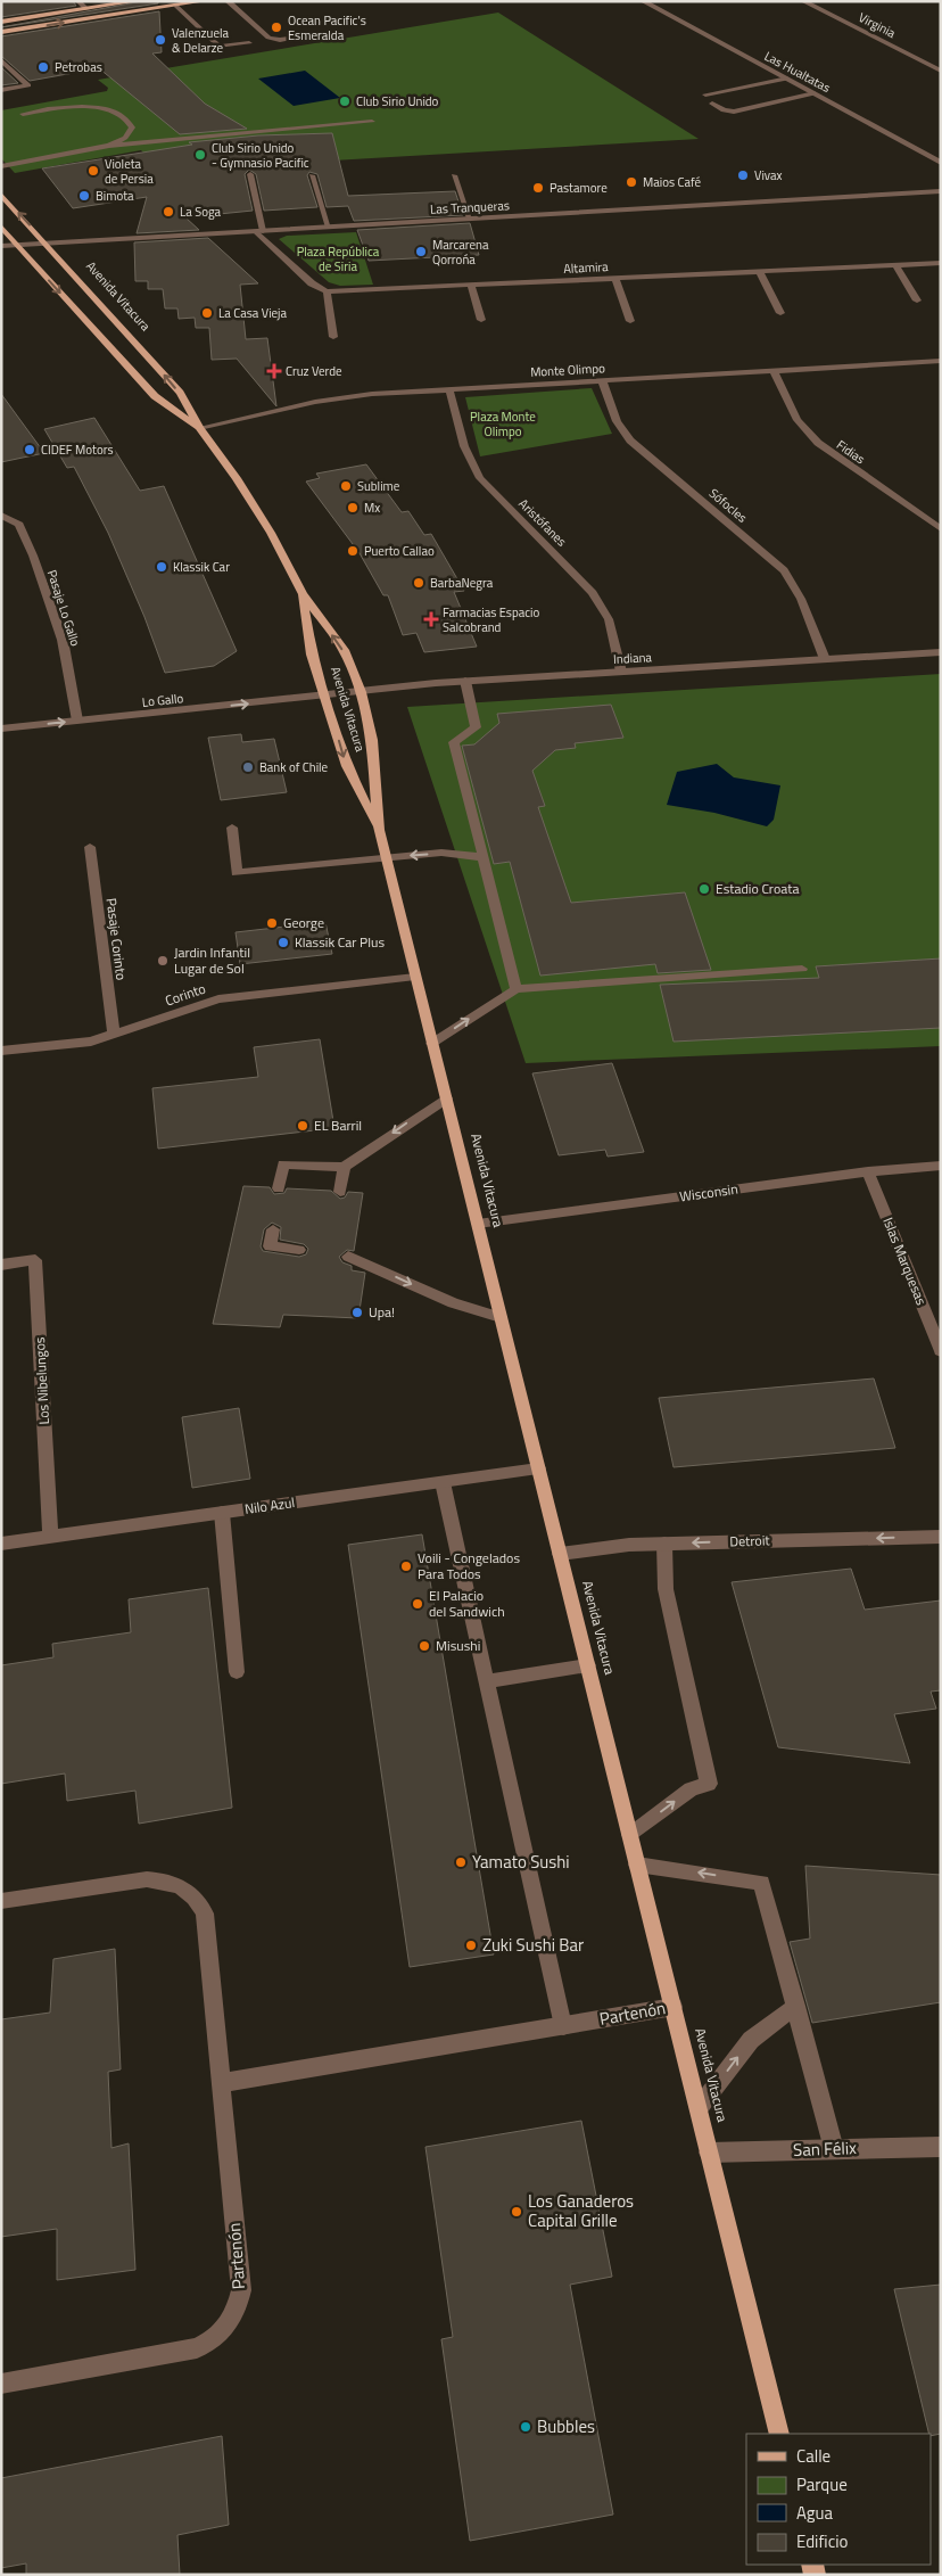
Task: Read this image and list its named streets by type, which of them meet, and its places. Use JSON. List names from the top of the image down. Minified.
{"streets":{"main road":["Avenida Vitacura"],"street":["Virginia","Las Hualtatas","Las Tranqueras","Altamira","Monte Olimpo","Fidias","Sófocles","Aristófanes","Pasaje Lo Gallo","Indiana","Lo Gallo","Pasaje Corinto","Corinto","Wisconsin","Islas Marquesas","Los Nibelungos","Nilo Azul","Detroit","Partenón","San Félix"]},"crossings":[["Las Tranqueras","Avenida Vitacura"],["Avenida Vitacura","Monte Olimpo"],["Avenida Vitacura","Indiana"],["Avenida Vitacura","Lo Gallo"],["Avenida Vitacura","Corinto"],["Avenida Vitacura","Wisconsin"],["Avenida Vitacura","Nilo Azul"],["Avenida Vitacura","Detroit"],["Avenida Vitacura","Partenón"],["Avenida Vitacura","San Félix"],["Monte Olimpo","Fidias"],["Monte Olimpo","Sófocles"],["Monte Olimpo","Aristófanes"],["Sófocles","Indiana"],["Aristófanes","Indiana"],["Pasaje Lo Gallo","Lo Gallo"],["Indiana","Lo Gallo"],["Pasaje Corinto","Corinto"],["Wisconsin","Islas Marquesas"],["Los Nibelungos","Nilo Azul"]],"one_way":["Lo Gallo","Detroit"],"parks":["Plaza República de Siria","Plaza Monte Olimpo"],"places":{"other":["Ocean Pacific's Esmeralda","Valenzuela & Delarze","Petrobas","Club Sirio Unido","Club Sirio Unido - Gymnasio Pacific","Violeta de Persia","Vivax","Maios Café","Pastamore","Bimota","La Soga","Marcarena Qorrońa","La Casa Vieja","CIDEF Motors","Sublime","Mx","Puerto Callao","Klassik Car","BarbaNegra","Bank of Chile","Estadio Croata","George","Klassik Car Plus","Jardin Infantil Lugar de Sol","EL Barril","Upa!","Voili - Congelados Para Todos","El Palacio del Sandwich","Misushi","Yamato Sushi","Zuki Sushi Bar","Los Ganaderos Capital Grille","Bubbles"],"health":["Cruz Verde","Farmacias Espacio Salcobrand"]},"legend":["Calle","Parque","Agua","Edificio"]}
